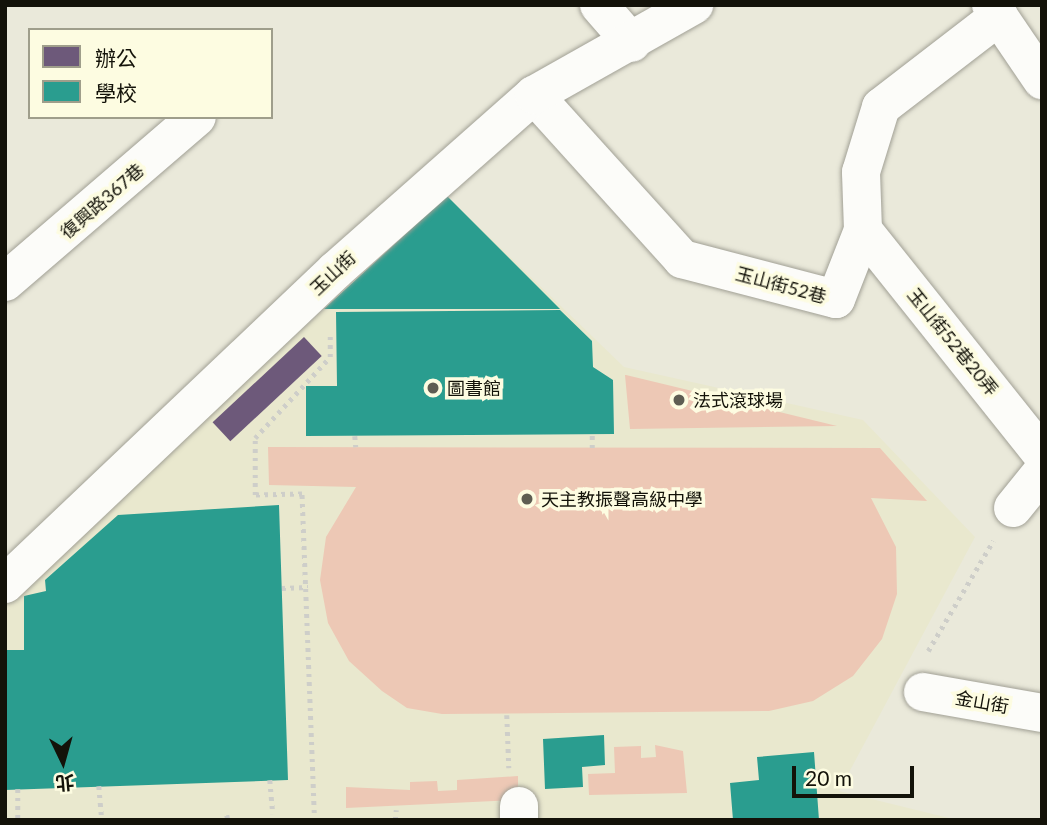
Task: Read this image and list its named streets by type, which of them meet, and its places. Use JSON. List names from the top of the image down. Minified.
{"streets":{"street":["復興路367巷","玉山街","玉山街52巷","玉山街52巷20弄","金山街"]},"crossings":[["玉山街","玉山街52巷"],["玉山街52巷","玉山街52巷20弄"]],"places":["圖書館","法式滾球場","天主教振聲高級中學"],"legend":["辦公","學校"],"scale_bar":"20 m","north":"bottom"}
